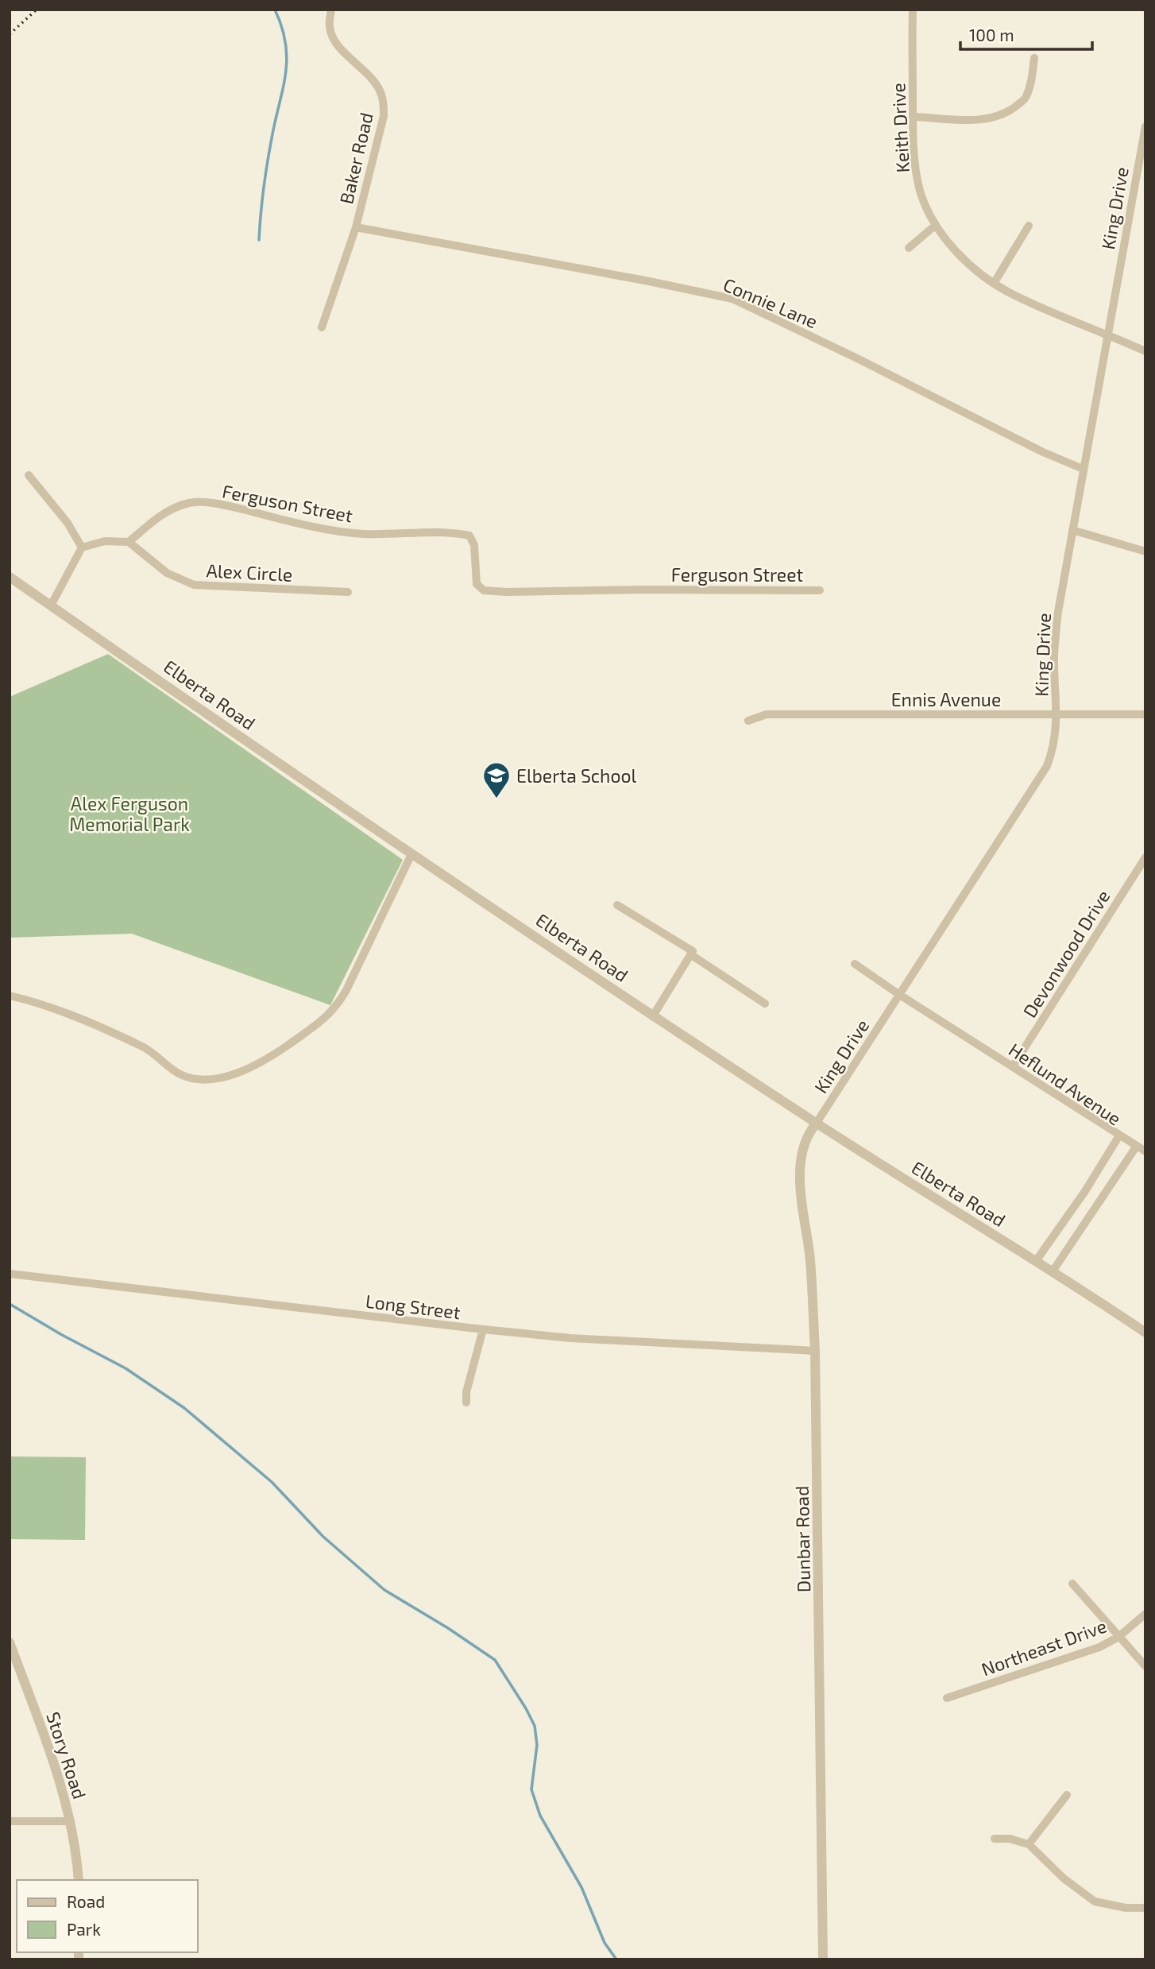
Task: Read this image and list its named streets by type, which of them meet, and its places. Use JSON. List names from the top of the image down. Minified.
{"streets":{"street":["Keith Drive","Baker Road","King Drive","Connie Lane","Ferguson Street","Alex Circle","Elberta Road","Ennis Avenue","Devonwood Drive","Heflund Avenue","Long Street","Dunbar Road","Northeast Drive","Story Road"]},"crossings":[["Keith Drive","King Drive"],["Baker Road","Connie Lane"],["King Drive","Connie Lane"],["King Drive","Elberta Road"],["King Drive","Ennis Avenue"],["King Drive","Heflund Avenue"],["King Drive","Dunbar Road"],["Ferguson Street","Alex Circle"],["Elberta Road","Heflund Avenue"],["Elberta Road","Dunbar Road"],["Devonwood Drive","Heflund Avenue"],["Long Street","Dunbar Road"]],"parks":["Alex Ferguson Memorial Park"],"places":{"school or university":["Elberta School"]},"legend":["Road","Park"],"scale_bar":"100 m"}
